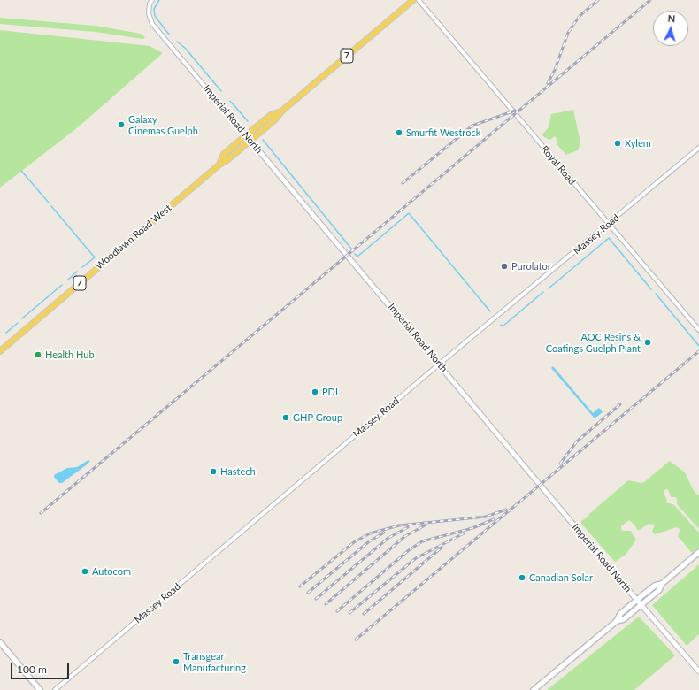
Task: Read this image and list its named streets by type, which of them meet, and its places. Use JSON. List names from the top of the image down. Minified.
{"streets":{"main road":["7","Woodlawn Road West"],"street":["Imperial Road North","Royal Road","Massey Road"]},"crossings":[["Imperial Road North","Massey Road"],["Imperial Road North","Woodlawn Road West"],["Royal Road","Massey Road"]],"places":["Galaxy Cinemas Guelph","Smurfit Westrock","Xylem","Purolator","AOC Resins & Coatings Guelph Plant","Health Hub","PDI","GHP Group","Hastech","Autocom","Canadian Solar","Transgear Manufacturing"],"scale_bar":"100 m","north":"top"}
